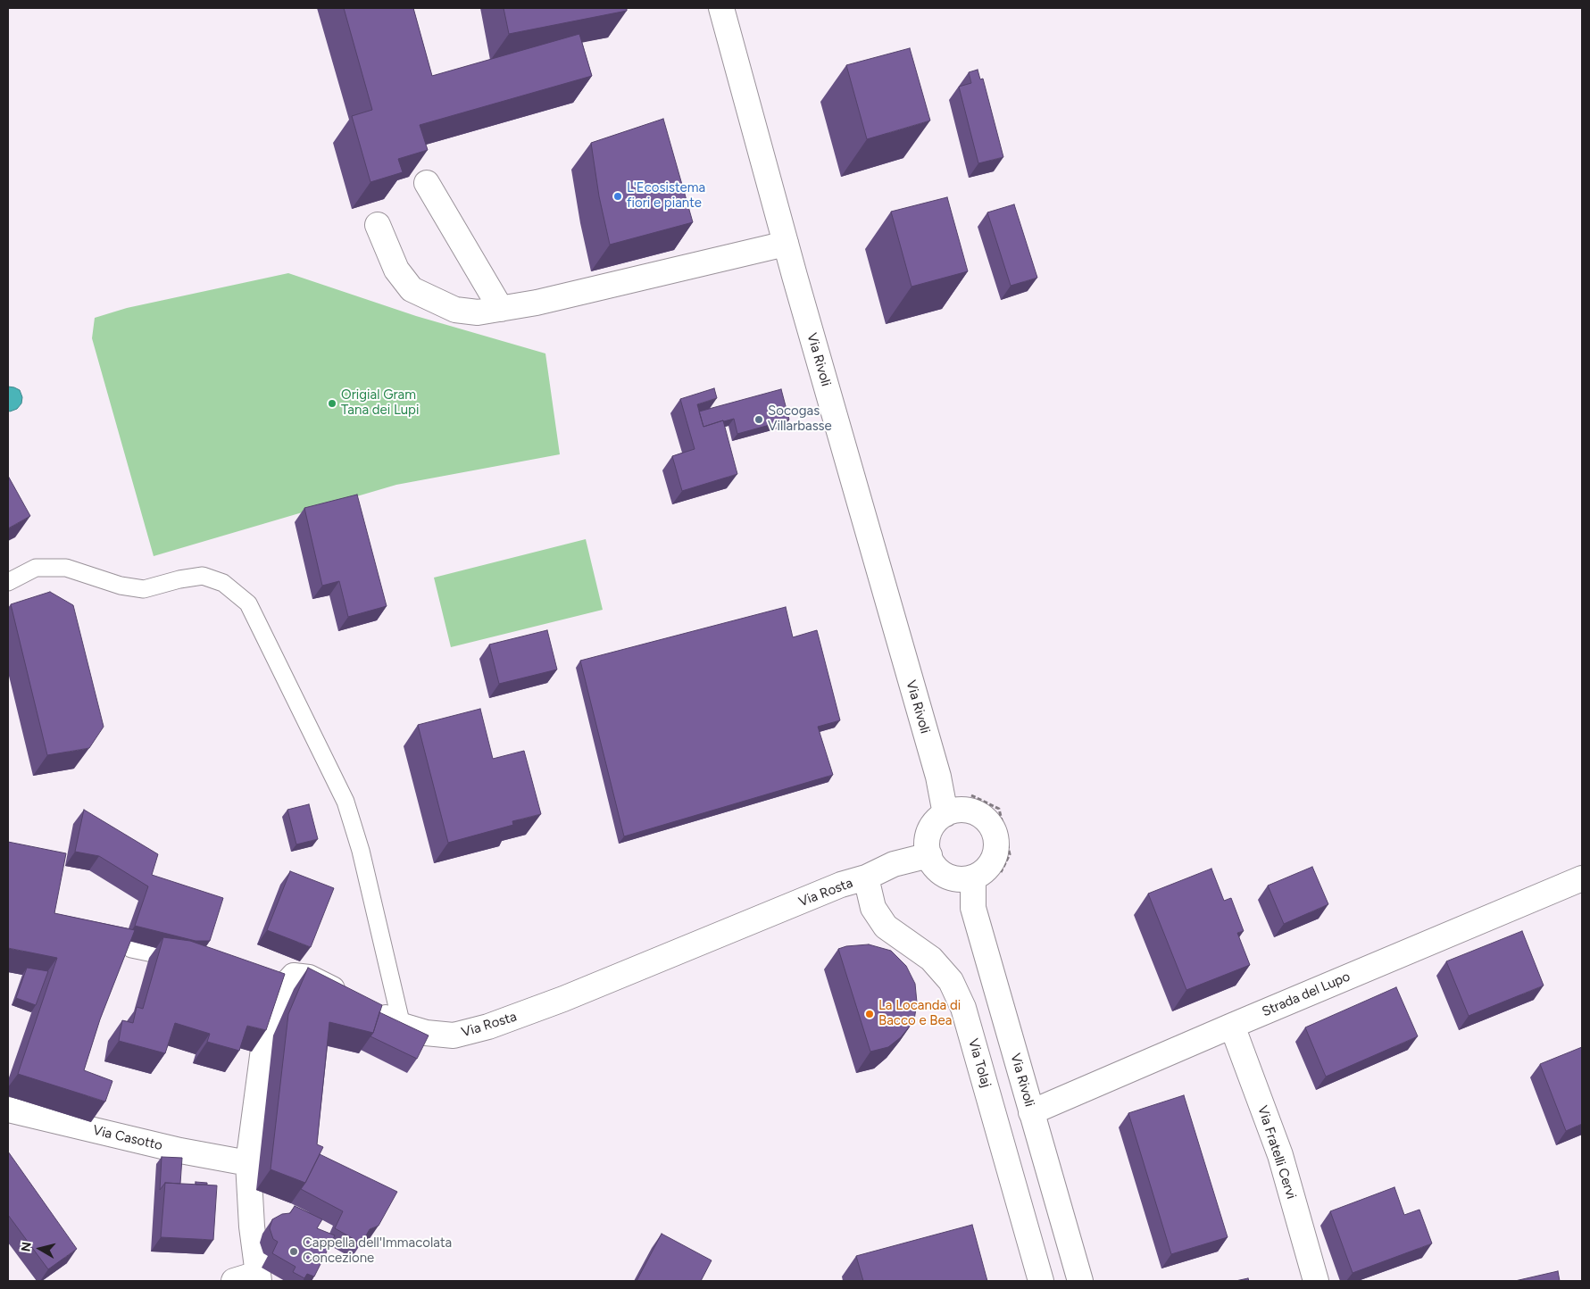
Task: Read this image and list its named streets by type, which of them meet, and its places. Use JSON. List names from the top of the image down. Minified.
{"streets":{"street":["Via Rivoli","Via Rosta","Strada del Lupo","Via Tolaj","Via Casotto","Via Fratelli Cervi"]},"crossings":[["Via Rivoli","Via Rosta"],["Via Rivoli","Strada del Lupo"],["Via Rosta","Via Tolaj"],["Via Rosta","Via Casotto"],["Strada del Lupo","Via Fratelli Cervi"]],"places":["L'Ecosistema fiori e piante","Origial Gram Tana dei Lupi","Socogas Villarbasse","La Locanda di Bacco e Bea","Cappella dell'Immacolata Concezione"],"north":"left"}
